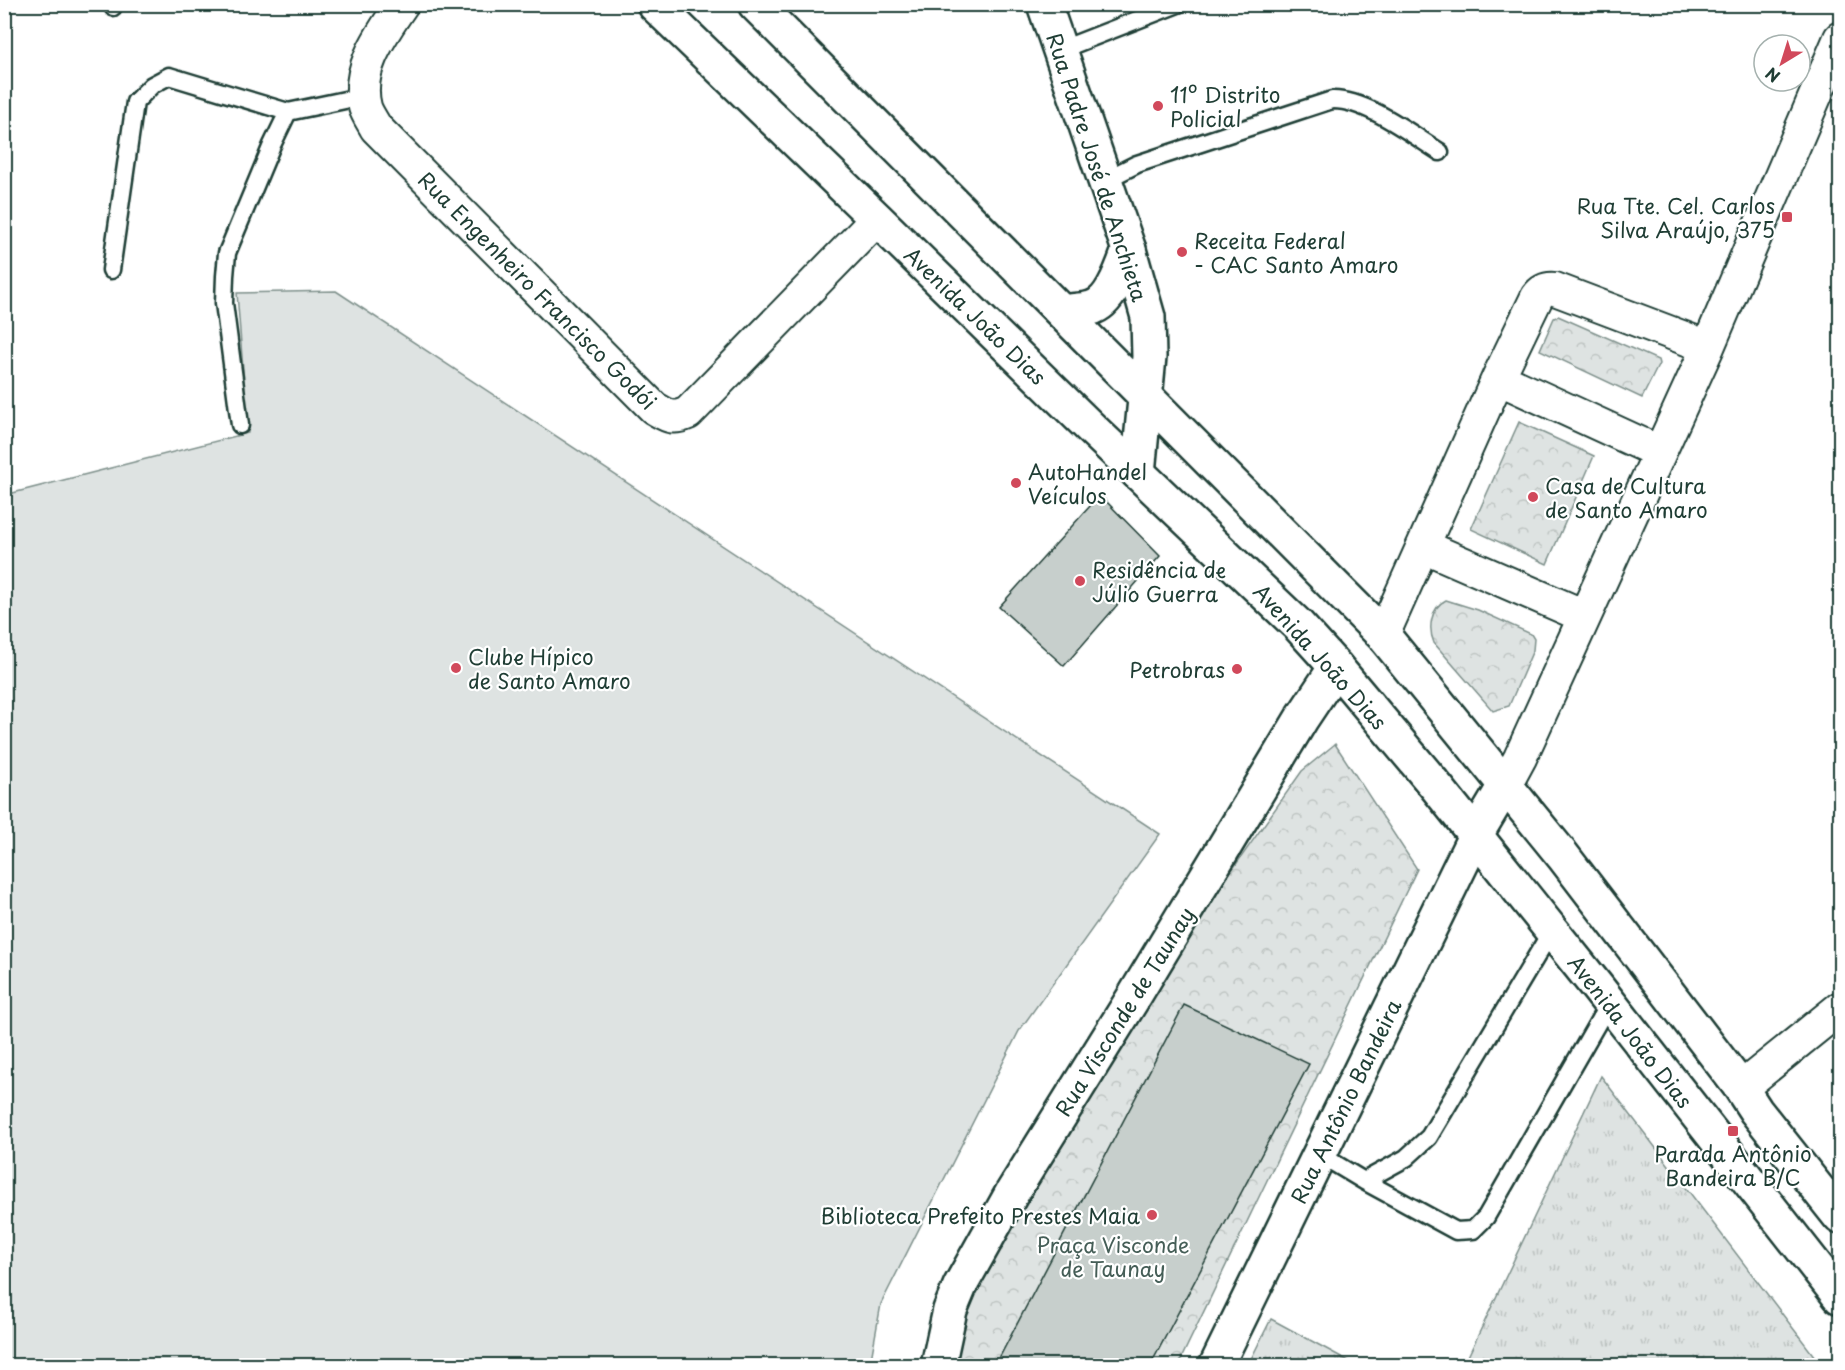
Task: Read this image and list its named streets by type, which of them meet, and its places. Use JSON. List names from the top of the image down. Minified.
{"streets":{"main road":["Rua Padre José de Anchieta","Avenida João Dias","Rua Visconde de Taunay","Rua Antônio Bandeira"],"street":["Rua Engenheiro Francisco Godói"]},"crossings":[["Rua Padre José de Anchieta","Avenida João Dias"],["Rua Engenheiro Francisco Godói","Avenida João Dias"],["Avenida João Dias","Rua Visconde de Taunay"],["Avenida João Dias","Rua Antônio Bandeira"]],"parks":["Praça Visconde de Taunay"],"places":{"other":["11º Distrito Policial","Receita Federal - CAC Santo Amaro","AutoHandel Veículos","Casa de Cultura de Santo Amaro","Residência de Júlio Guerra","Clube Hípico de Santo Amaro","Petrobras","Biblioteca Prefeito Prestes Maia"],"transit":["Rua Tte. Cel. Carlos Silva Araújo, 375","Parada Antônio Bandeira B/C"]},"north":"bottom left"}
